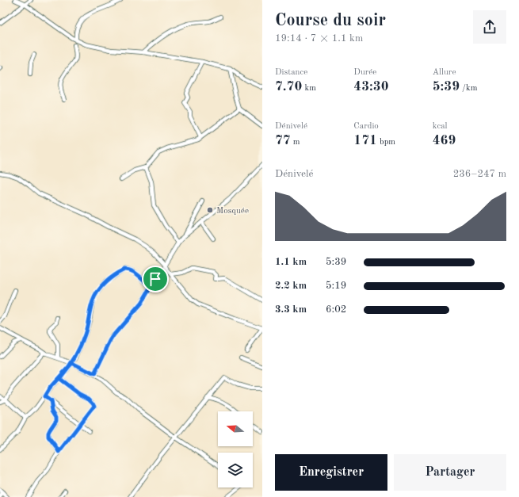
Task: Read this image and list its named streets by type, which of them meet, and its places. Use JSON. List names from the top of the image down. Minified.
{"places":["Mosquée"],"north":"left","page":{"heading":["Course du soir","19:14 · 7 × 1.1 km"],"stats":[["Distance","7.70 km"],["Durée","43:30"],["Allure","5:39 /km"],["Dénivelé","77 m"],["Cardio","171 bpm"],["kcal","469"]],"chart":["Dénivelé","236–247 m"],"list":[{"name":"1.1 km","note":"5:39"},{"name":"2.2 km","note":"5:19"},{"name":"3.3 km","note":"6:02"}],"buttons":["Enregistrer","Partager"]}}
